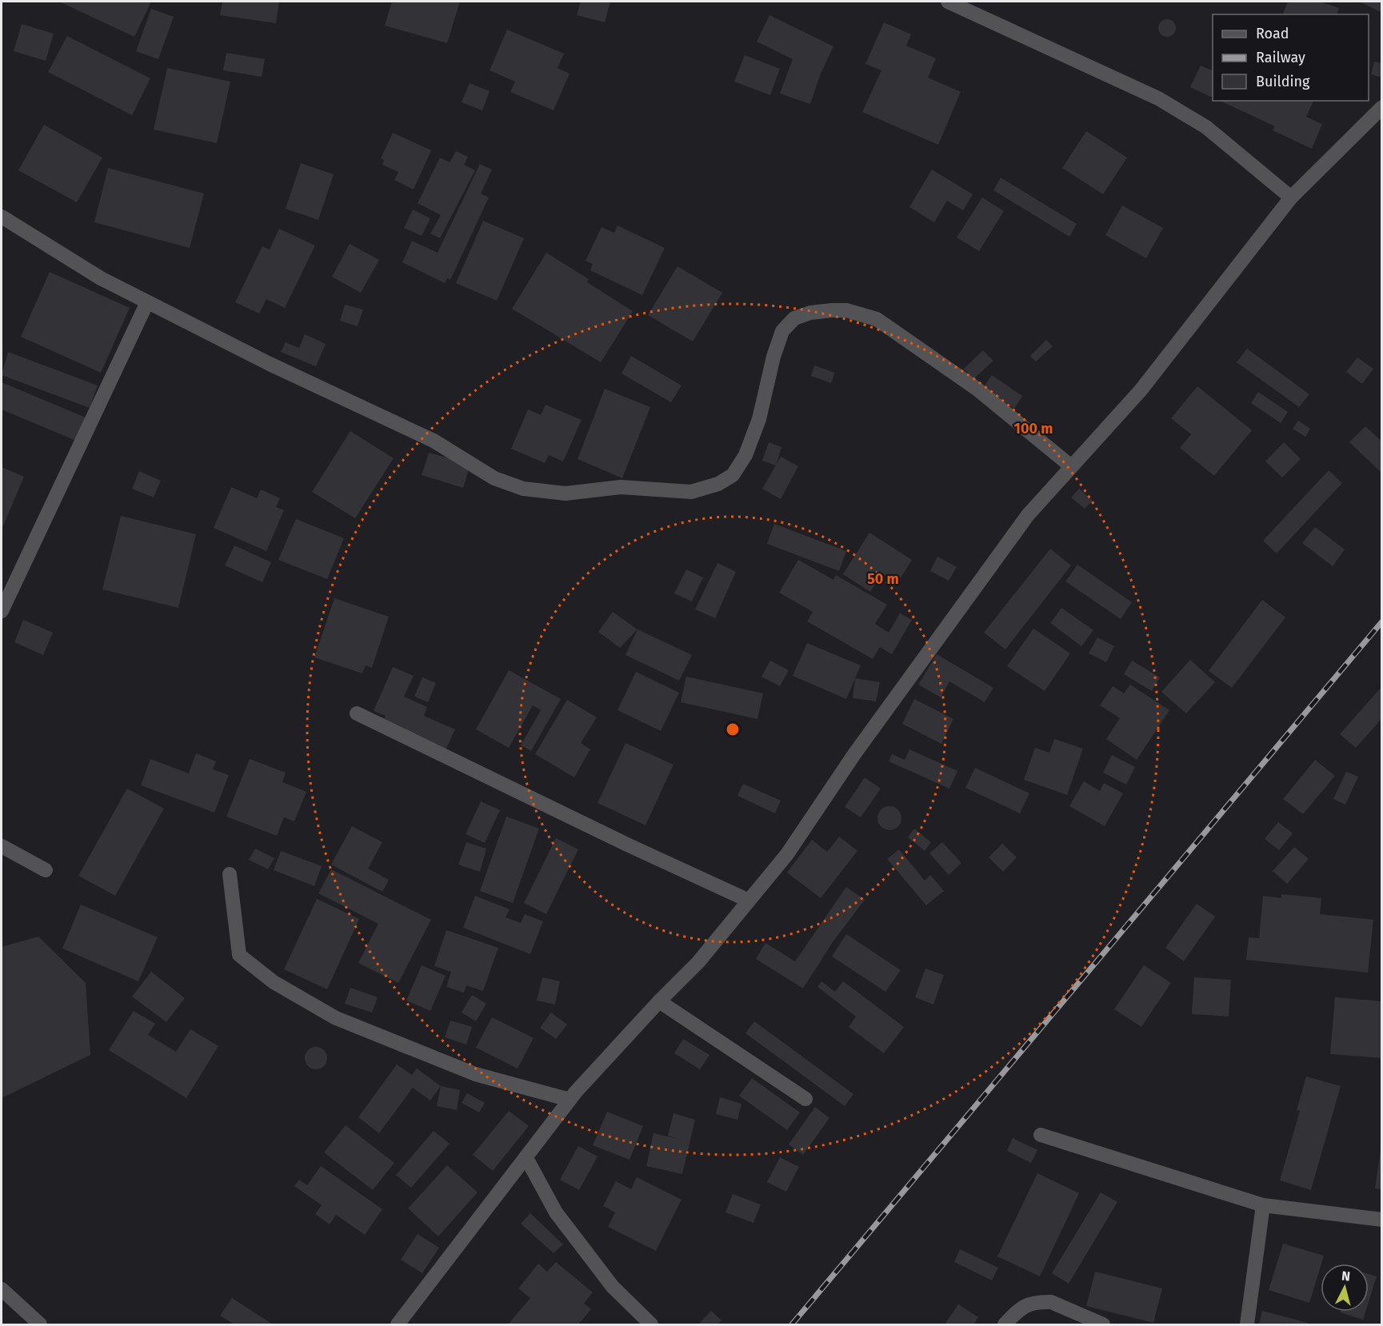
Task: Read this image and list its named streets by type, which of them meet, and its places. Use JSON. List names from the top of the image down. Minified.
{"legend":["Road","Railway","Building"],"north":"top","rings":["100 m","50 m"]}
